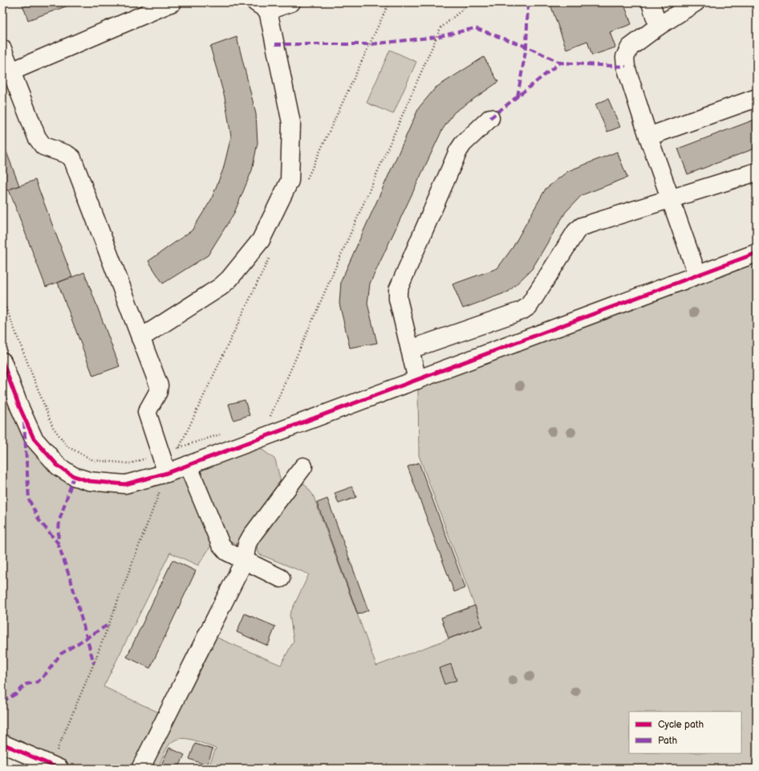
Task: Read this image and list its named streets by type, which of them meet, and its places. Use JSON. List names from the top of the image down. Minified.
{"legend":["Cycle path","Path"]}
